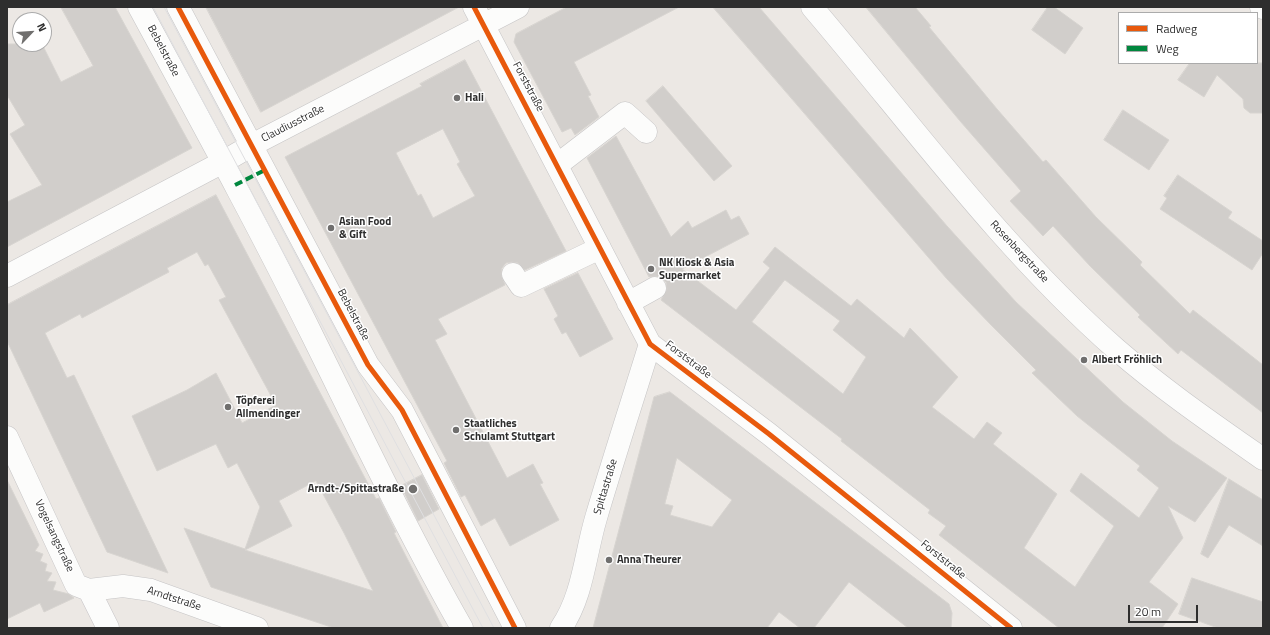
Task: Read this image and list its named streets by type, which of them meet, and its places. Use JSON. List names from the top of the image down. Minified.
{"streets":{"street":["Bebelstraße","Forststraße","Claudiusstraße","Rosenbergstraße","Spittastraße","Vogelsangstraße","Arndtstraße"]},"crossings":[["Bebelstraße","Claudiusstraße"],["Forststraße","Claudiusstraße"],["Forststraße","Spittastraße"],["Vogelsangstraße","Arndtstraße"]],"places":["Hali","Asian Food & Gift","NK Kiosk & Asia Supermarket","Albert Fröhlich","Töpferei Allmendinger","Staatliches Schulamt Stuttgart","Arndt-/Spittastraße","Anna Theurer"],"legend":["Radweg","Weg"],"scale_bar":"20 m","north":"top right"}
